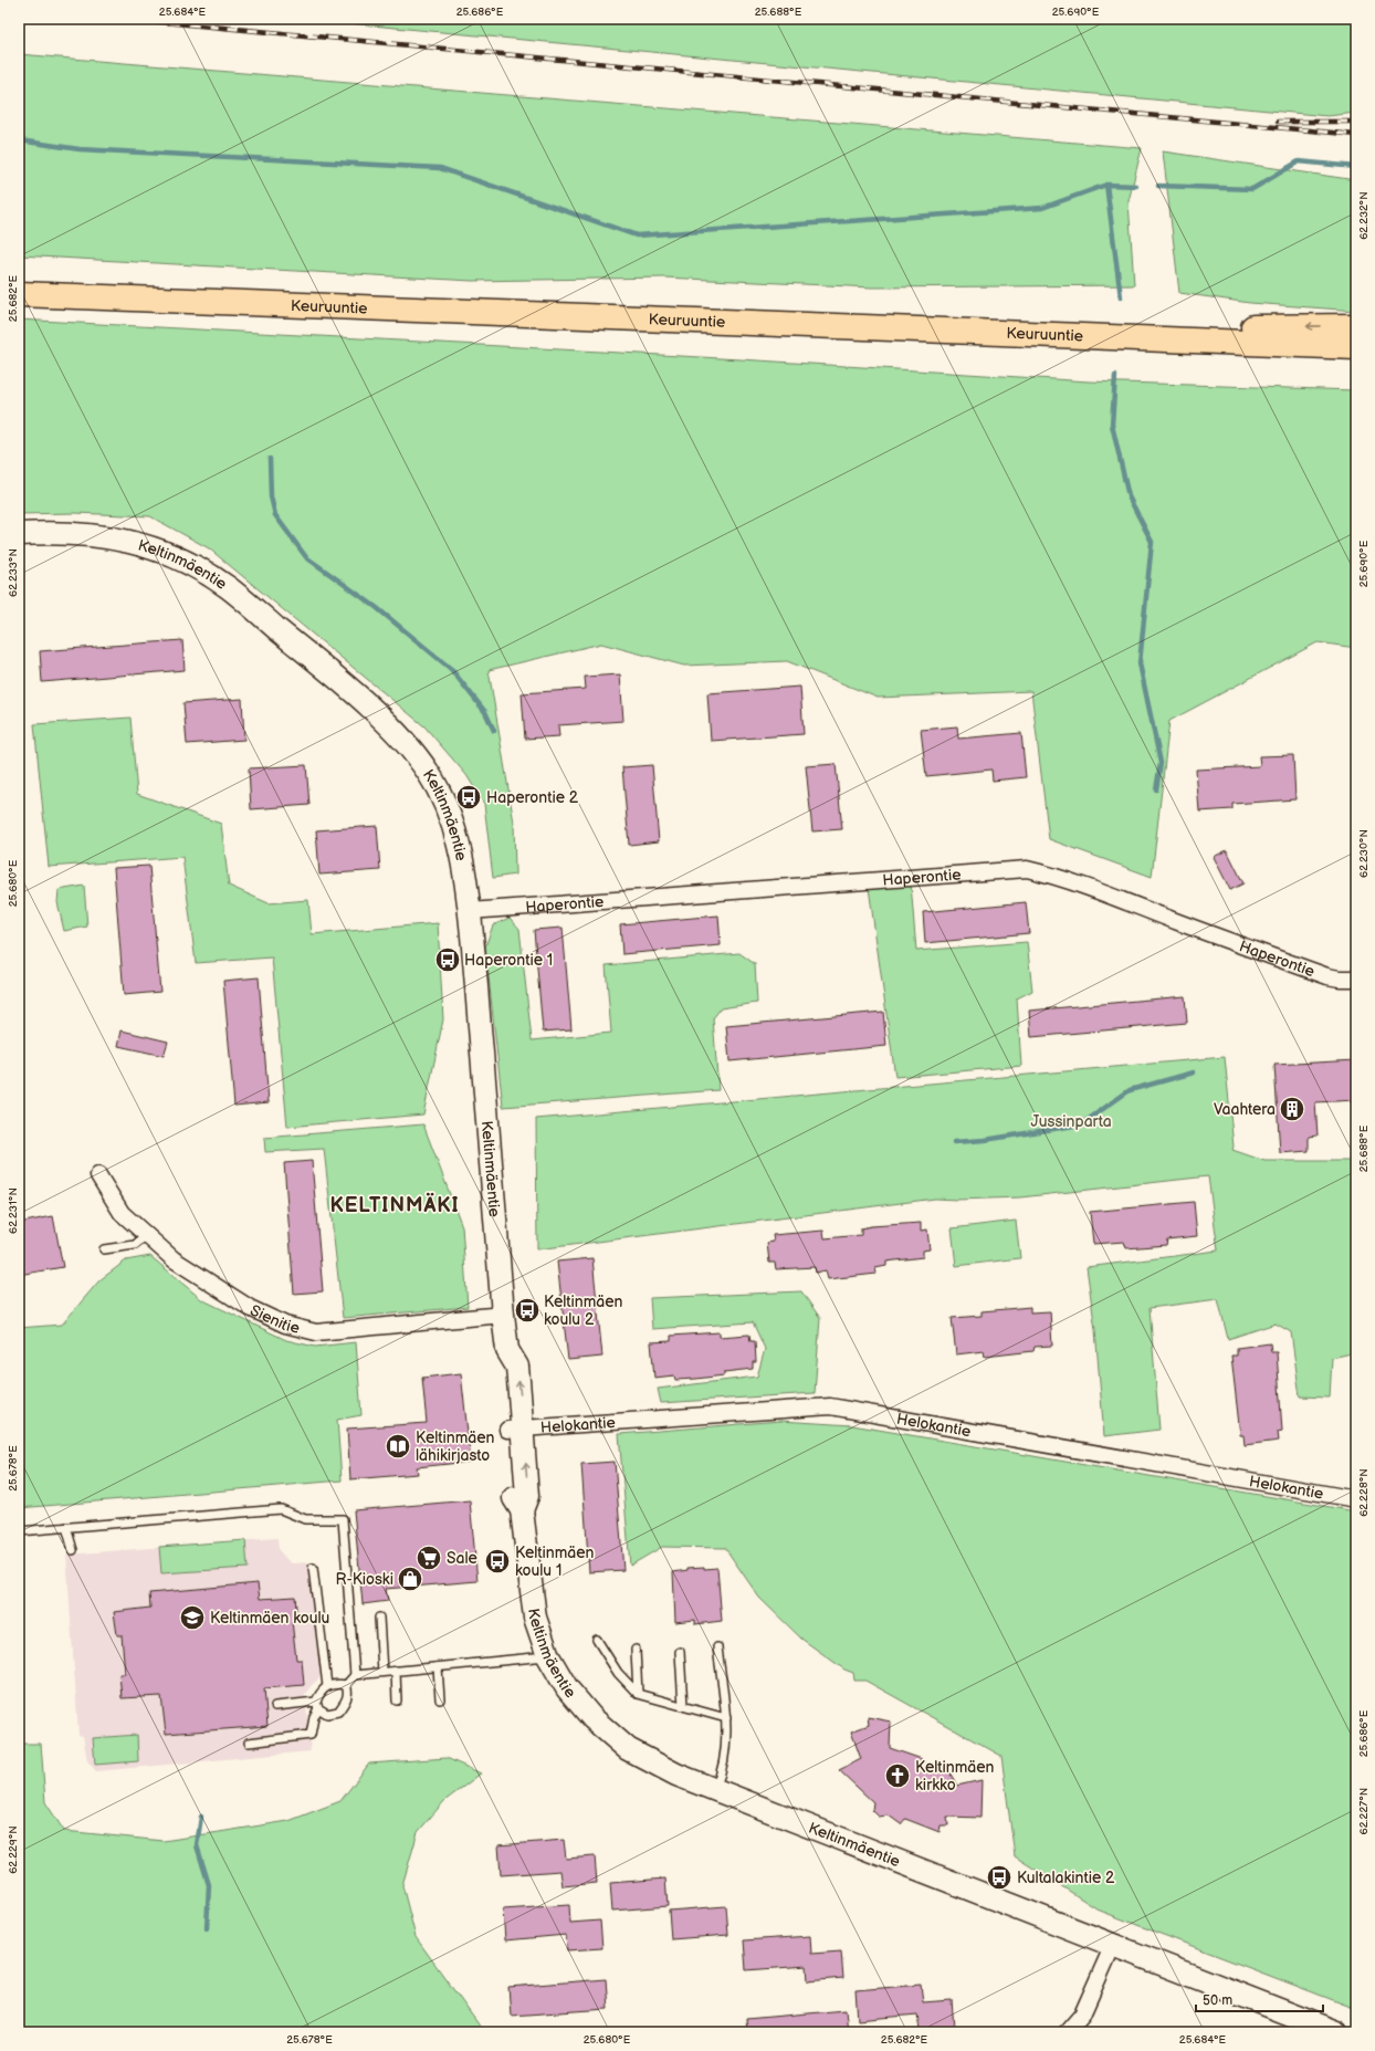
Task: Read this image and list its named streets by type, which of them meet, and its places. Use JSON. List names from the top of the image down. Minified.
{"streets":{"highway":["Keuruuntie"],"main road":["Keltinmäentie"],"street":["Haperontie","Sienitie","Helokantie"]},"crossings":[["Keltinmäentie","Haperontie"],["Keltinmäentie","Sienitie"],["Keltinmäentie","Helokantie"]],"districts":["KELTINMÄKI"],"parks":["Jussinparta"],"places":{"bus stop":["Haperontie 2","Haperontie 1","Keltinmäen koulu 2","Keltinmäen koulu 1","Kultalakintie 2"],"building":["Vaahtera"],"library":["Keltinmäen lähikirjasto"],"supermarket":["Sale"],"shop":["R-Kioski"],"school or university":["Keltinmäen koulu"],"church":["Keltinmäen kirkko"]},"scale_bar":"50 m","coordinates":["25.684°E","25.686°E","25.688°E","25.690°E","62.232°N","25.682°E","62.233°N","62.230°N","25.680°E","62.231°N","25.678°E","62.228°N","62.227°N","62.229°N"]}
